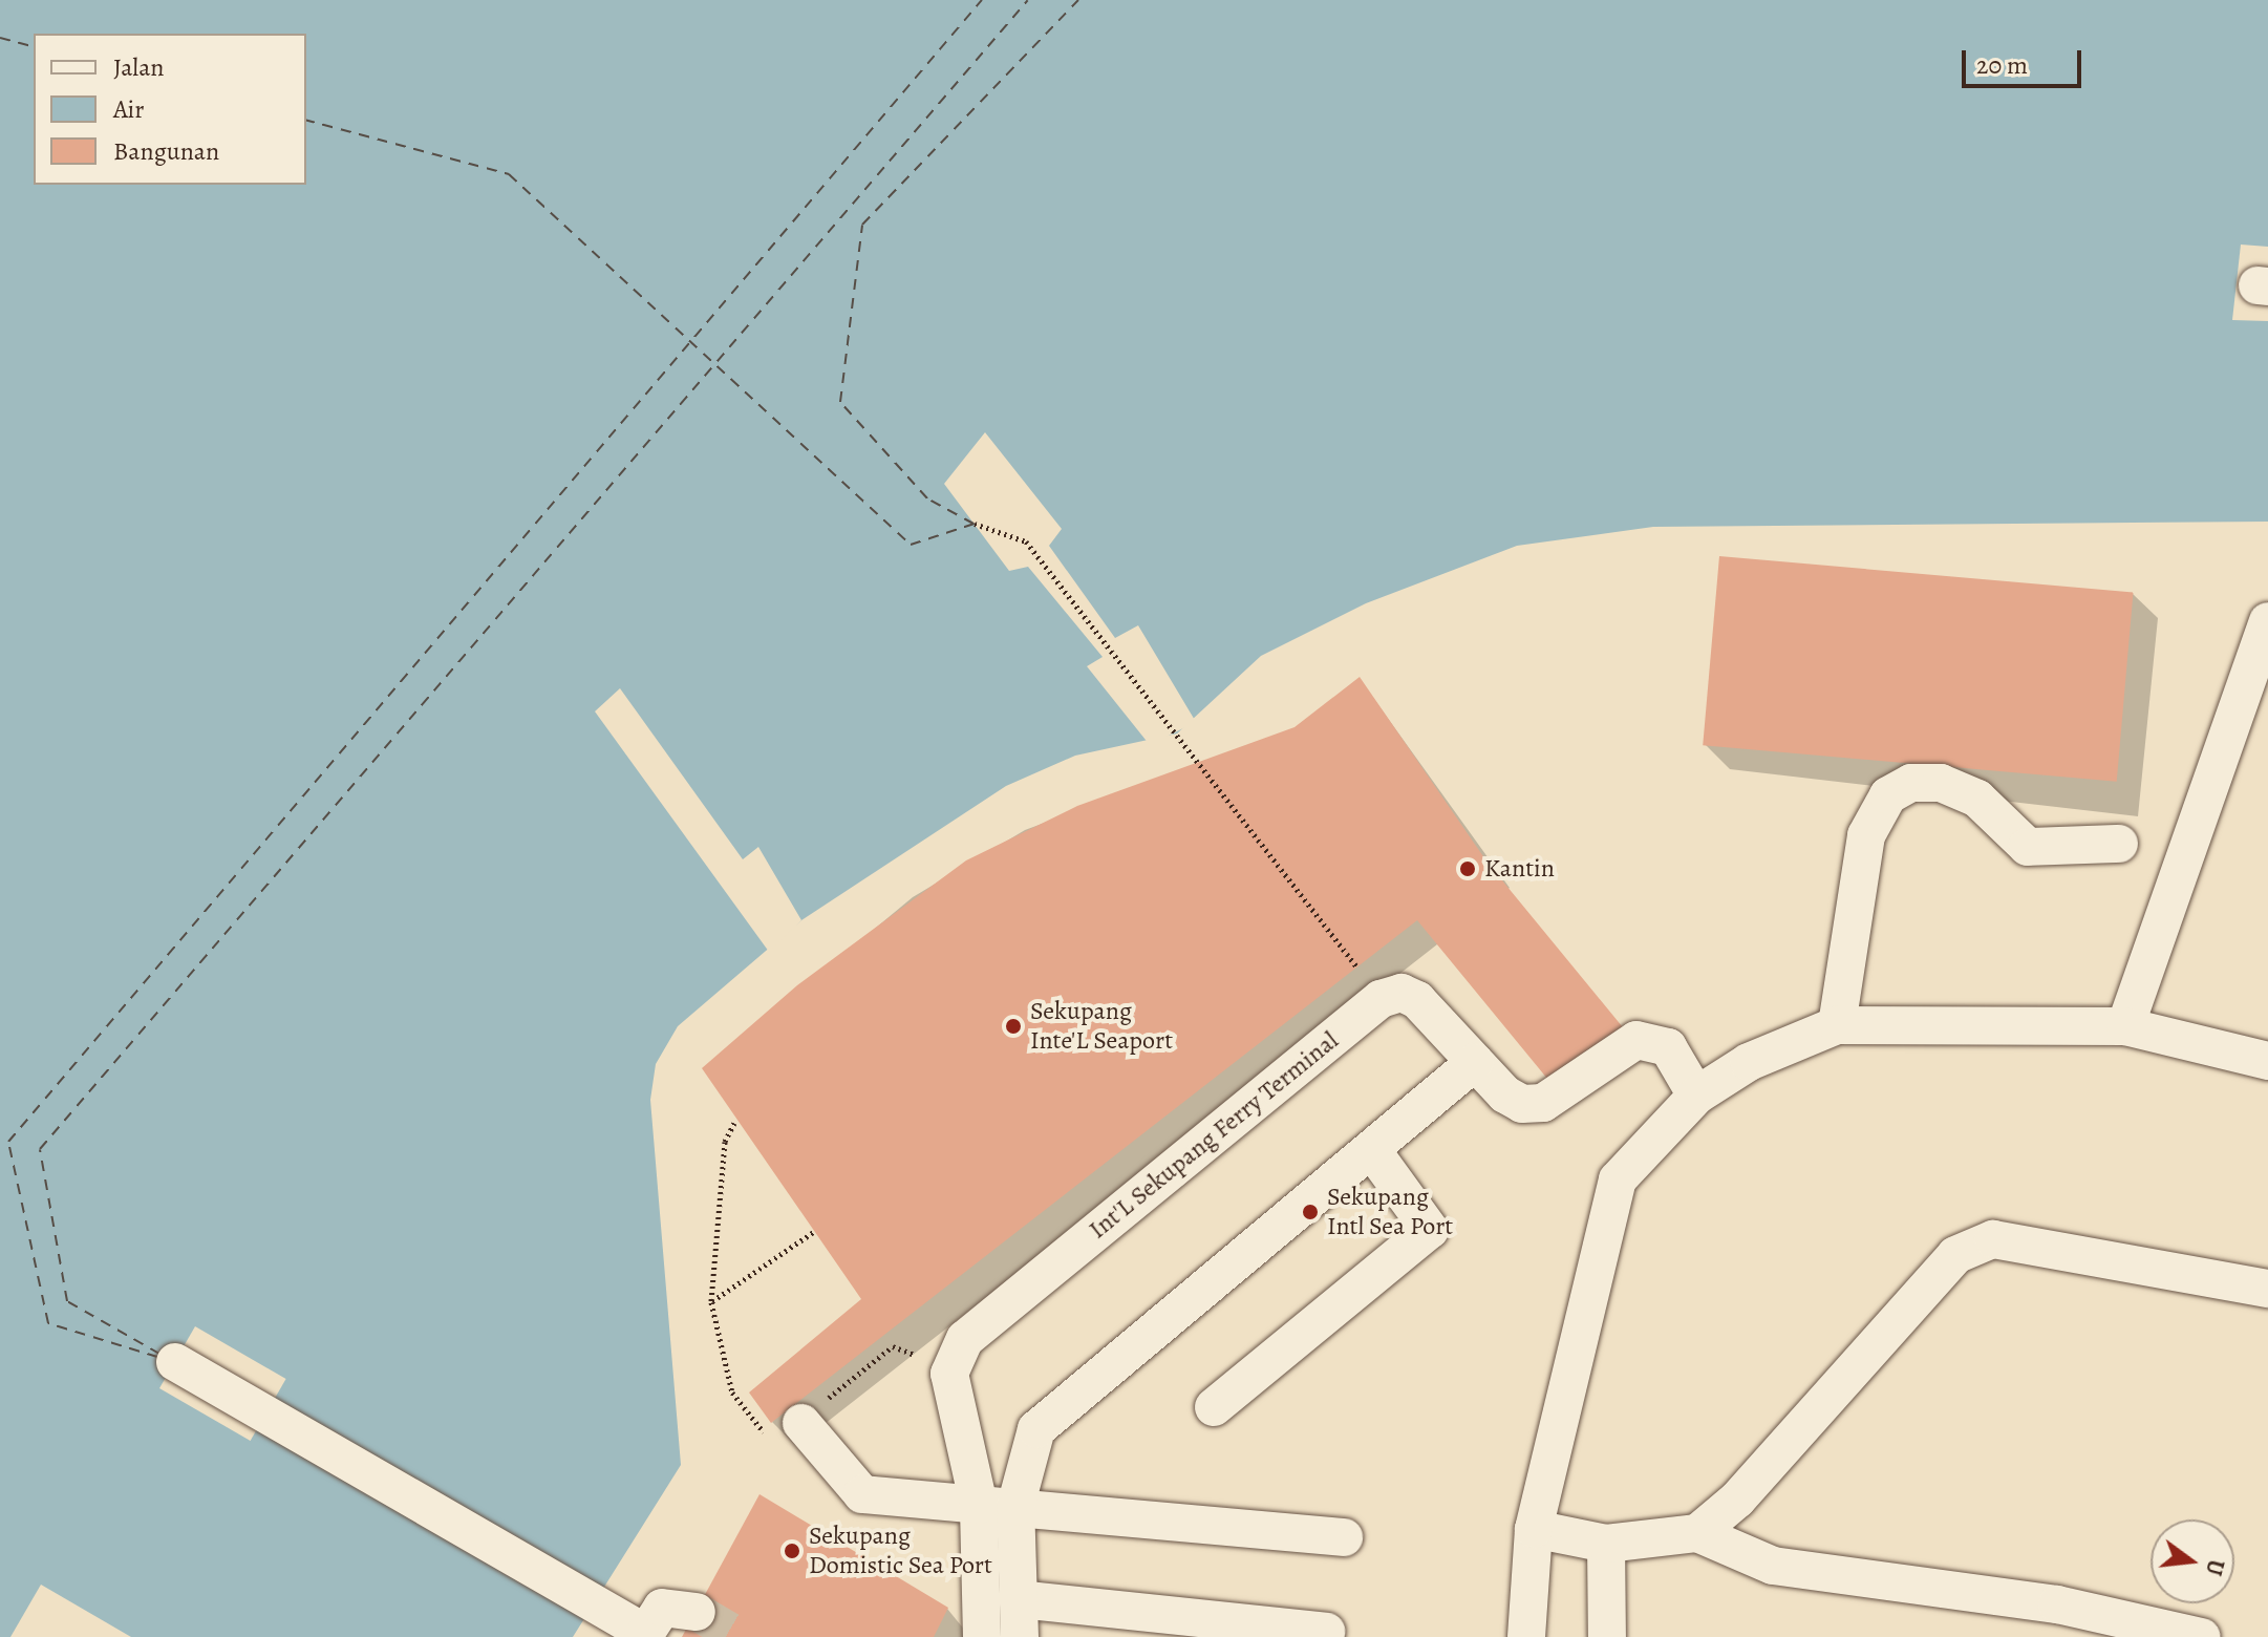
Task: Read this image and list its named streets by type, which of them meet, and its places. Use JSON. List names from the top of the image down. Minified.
{"streets":{"street":["Int'L Sekupang Ferry Terminal"]},"places":["Kantin","Sekupang Inte'L Seaport","Sekupang Intl Sea Port","Sekupang Domistic Sea Port"],"legend":["Jalan","Air","Bangunan"],"scale_bar":"20 m","north":"right"}
